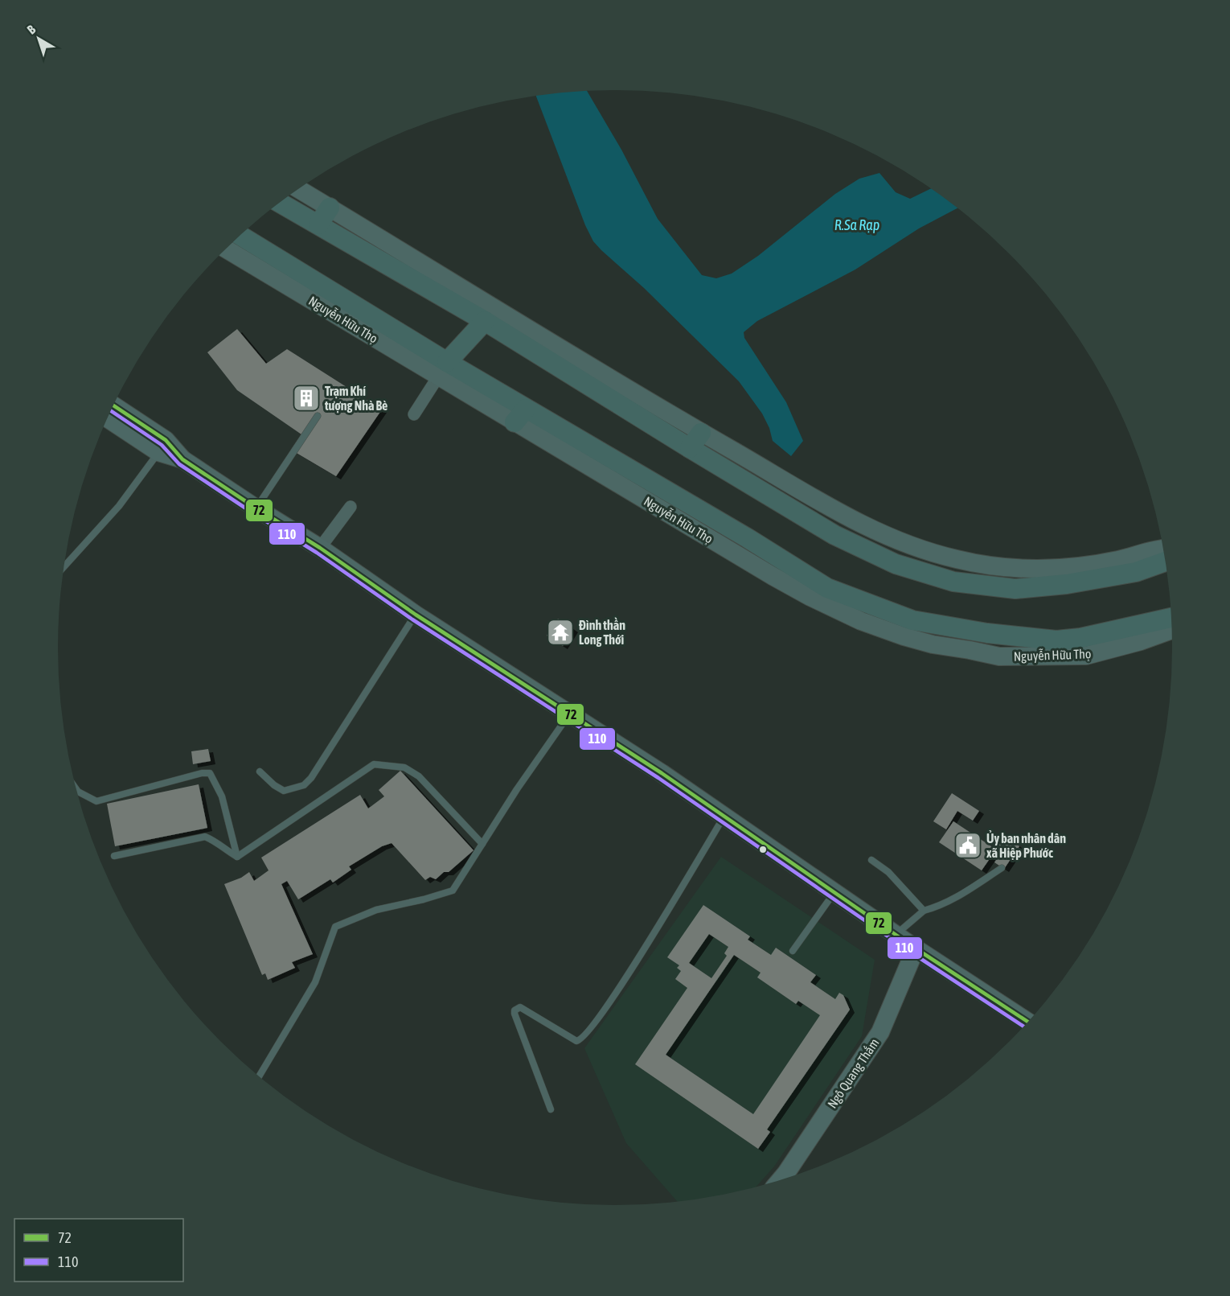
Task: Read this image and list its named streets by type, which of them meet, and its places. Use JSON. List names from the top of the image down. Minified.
{"streets":{"main road":["Nguyễn Hữu Thọ","Ngô Quang Thắm"]},"water":["R.Sa Rạp"],"places":{"building":["Trạm Khí tượng Nhà Bè"],"temple":["Đình thần Long Thới"],"public building":["Ủy ban nhân dân xã Hiệp Phước"]},"lines":["transit line 72","transit line 110"],"legend":["72","110"],"north":"top left"}
